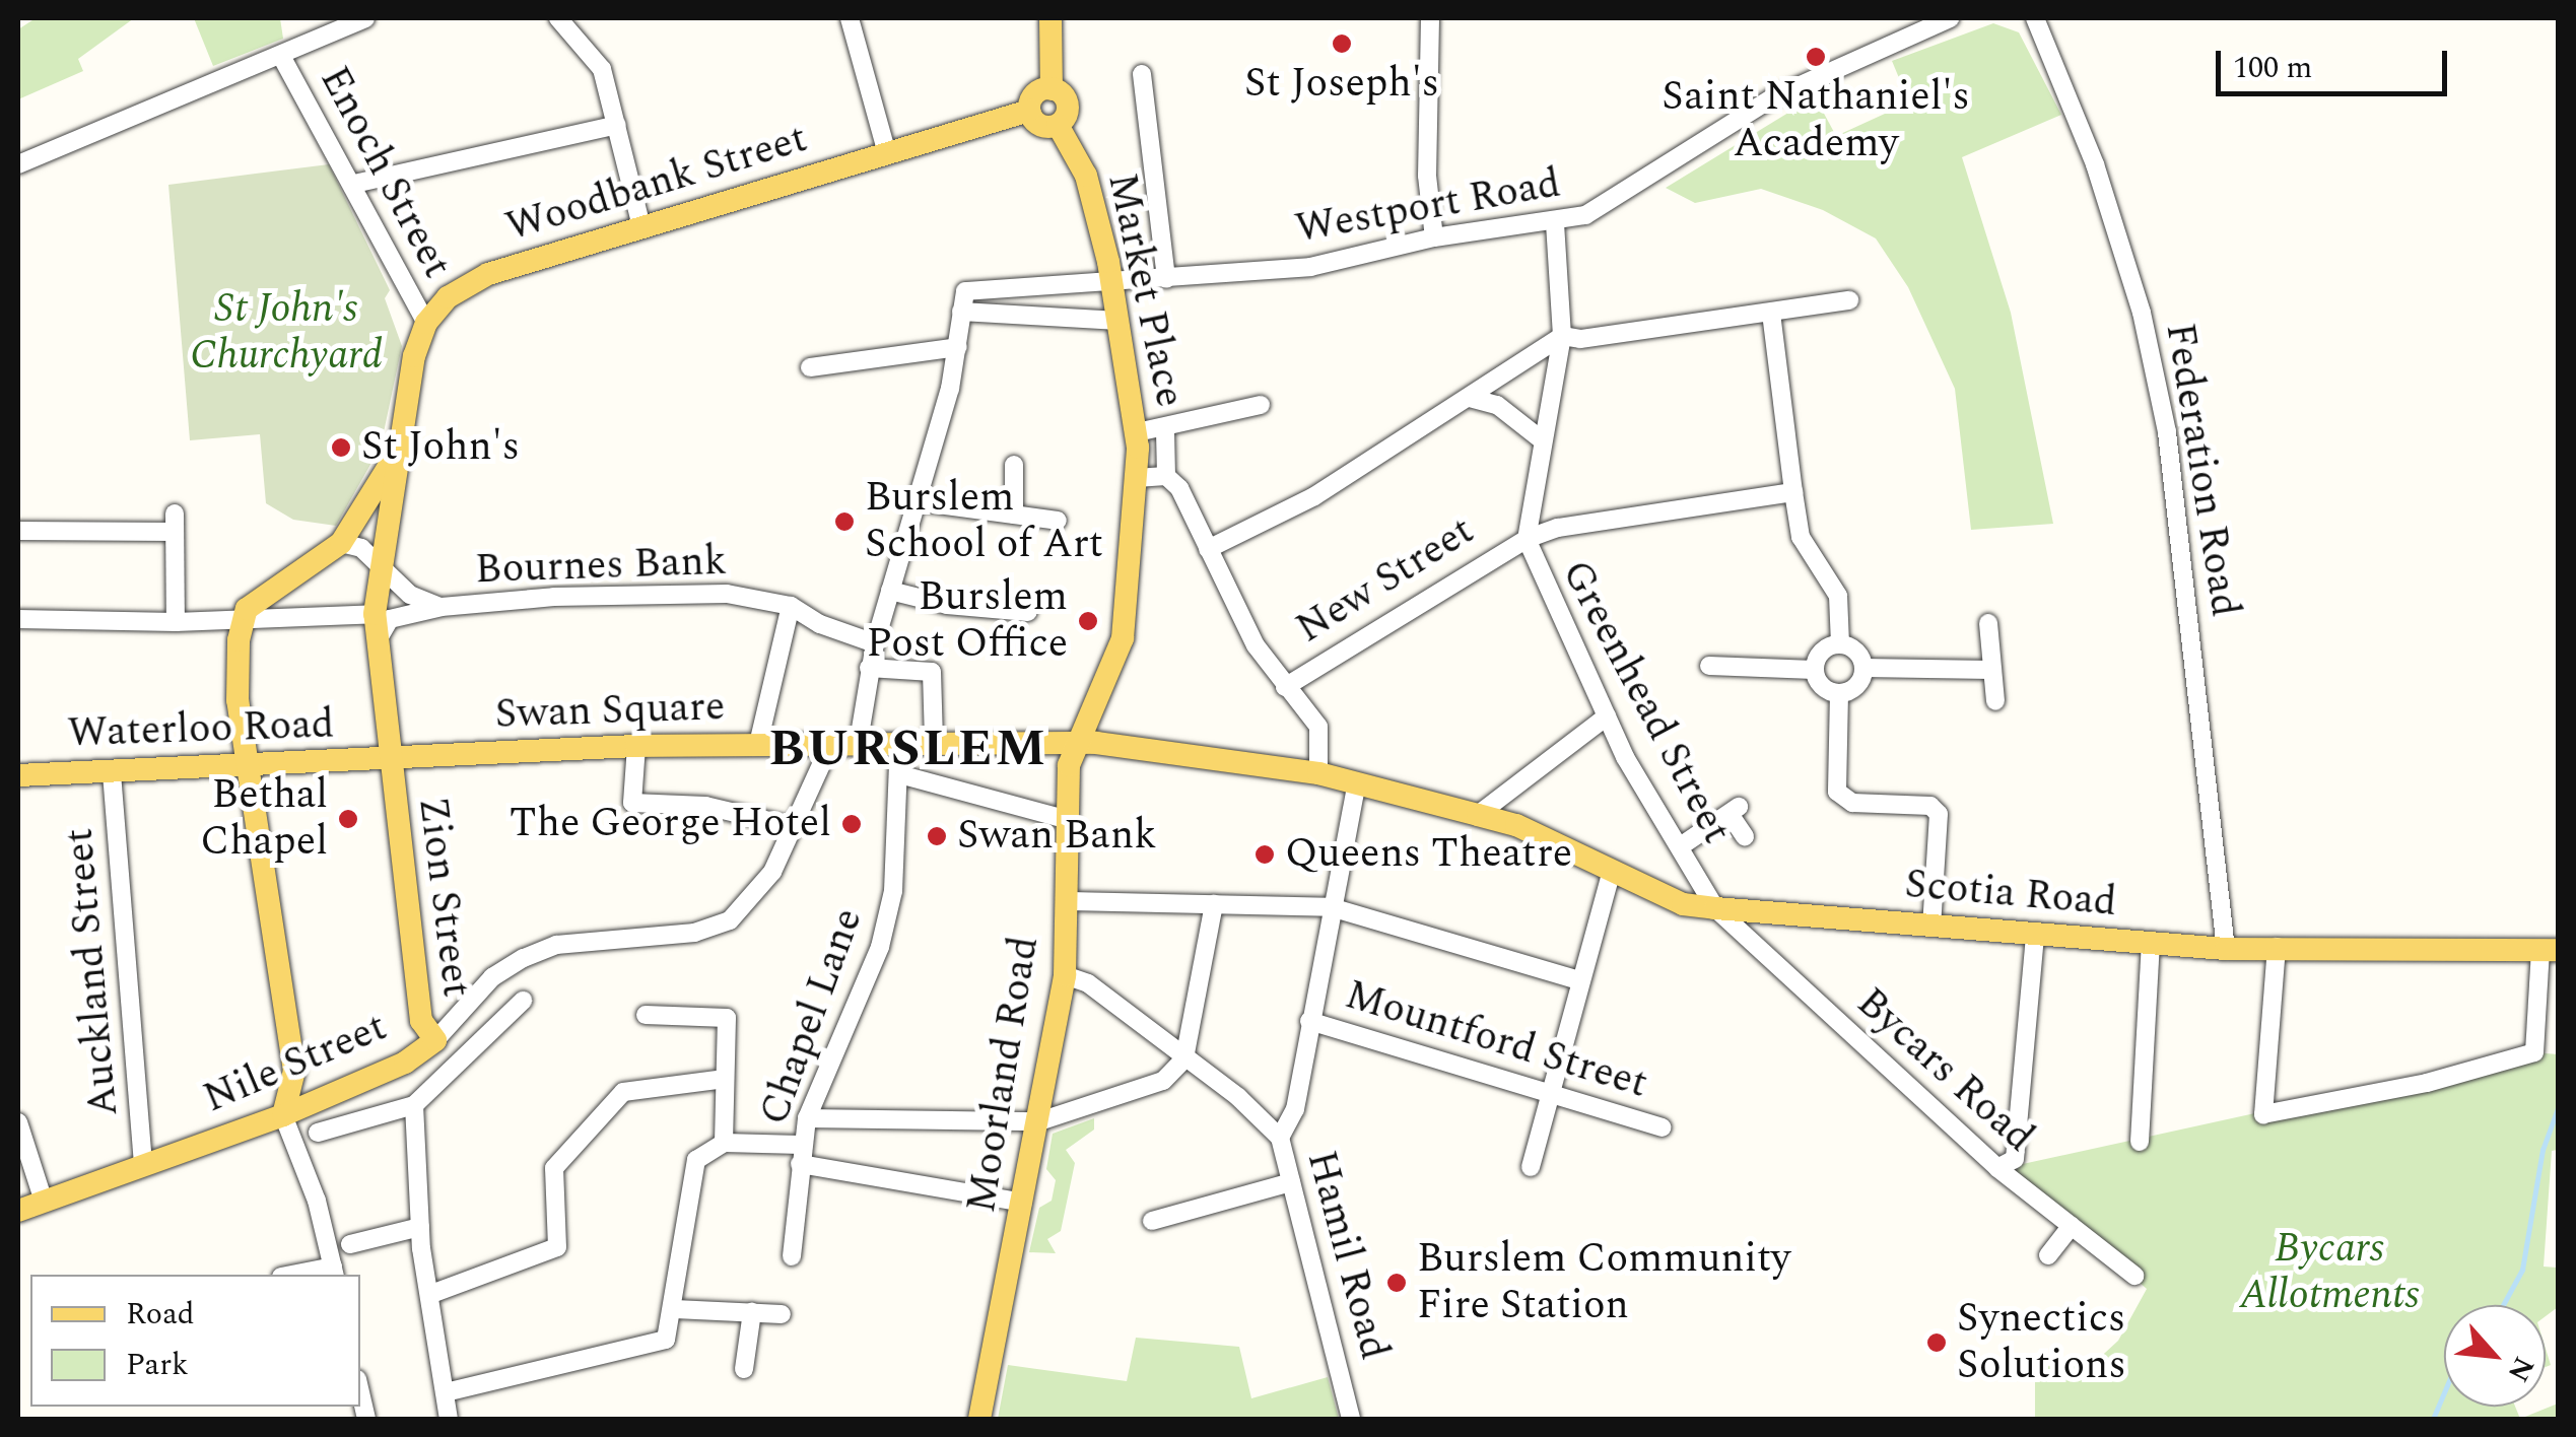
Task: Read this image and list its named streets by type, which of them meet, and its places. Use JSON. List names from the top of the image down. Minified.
{"streets":{"main road":["Woodbank Street","Market Place","Swan Square","Waterloo Road","Scotia Road","Zion Street","Nile Street","Moorland Road"],"street":["Enoch Street","Westport Road","Federation Road","Bournes Bank","New Street","Greenhead Street","Auckland Street","Chapel Lane","Mountford Street","Bycars Road","Hamil Road"]},"crossings":[["Enoch Street","Woodbank Street"],["Woodbank Street","Market Place"],["Westport Road","Market Place"],["Westport Road","Greenhead Street"],["Market Place","Swan Square"],["Market Place","Moorland Road"],["Federation Road","Scotia Road"],["Bournes Bank","Zion Street"],["New Street","Greenhead Street"],["Greenhead Street","Scotia Road"],["Greenhead Street","Bycars Road"],["Swan Square","Waterloo Road"],["Swan Square","Scotia Road"],["Swan Square","Zion Street"],["Swan Square","Chapel Lane"],["Swan Square","Nile Street"],["Swan Square","Moorland Road"],["Waterloo Road","Zion Street"],["Waterloo Road","Auckland Street"],["Scotia Road","Bycars Road"],["Zion Street","Nile Street"],["Auckland Street","Nile Street"],["Moorland Road","Hamil Road"]],"districts":["BURSLEM"],"parks":["St John's Churchyard","Bycars Allotments"],"places":["St Joseph's","Saint Nathaniel's Academy","St John's","Burslem School of Art","Burslem Post Office","Bethal Chapel","The George Hotel","Swan Bank","Queens Theatre","Burslem Community Fire Station","Synectics Solutions"],"legend":["Road","Park"],"scale_bar":"100 m","north":"bottom right"}
